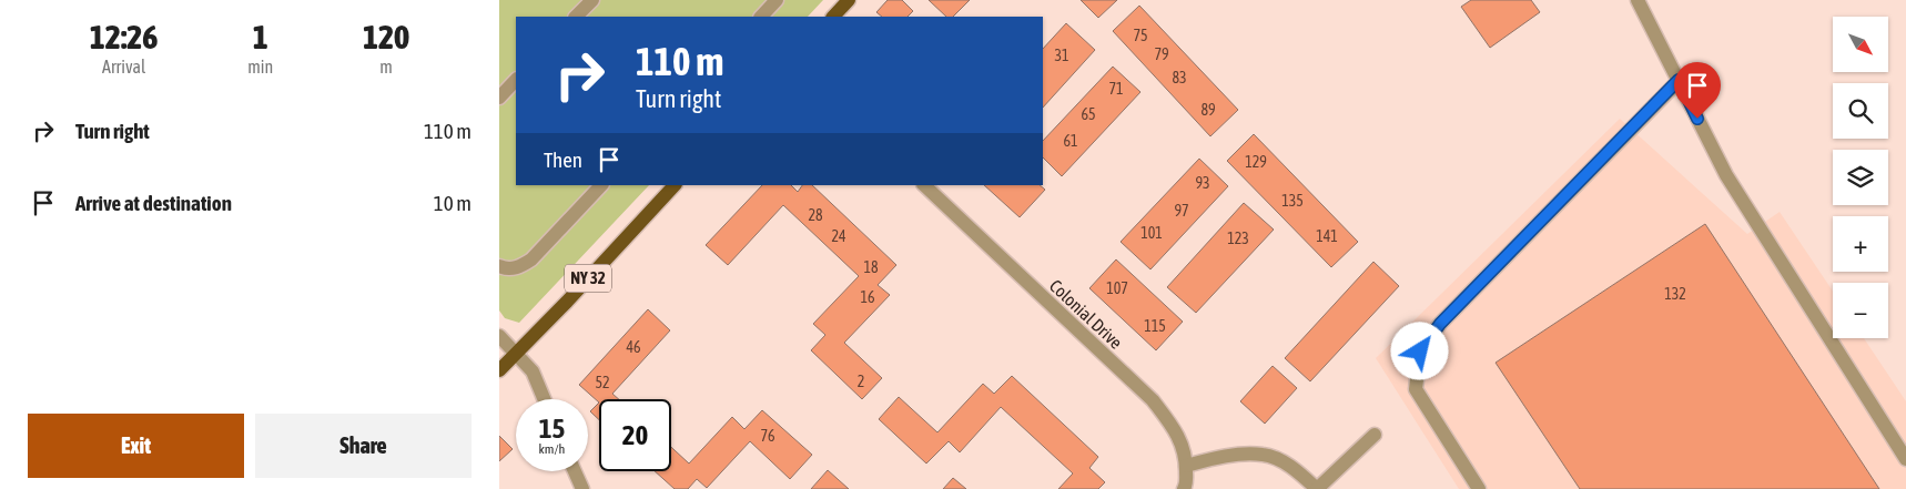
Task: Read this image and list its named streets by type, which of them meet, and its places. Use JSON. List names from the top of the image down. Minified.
{"streets":{"main road":["NY 32"],"street":["Colonial Drive"]},"house_numbers":["75","79","31","83","71","89","65","61","129","93","135","97","28","101","24","141","123","18","107","132","16","115","46","2","52","76"],"north":"bottom right","page":{"eta":["12:26","Arrival","1","min","120","m"],"map_buttons":["+","−"],"turn":["110 m","Turn right"],"list":[{"name":"Turn right","value":"110 m"},{"name":"Arrive at destination","value":"10 m"}],"then":"Then","speed":"15 km/h","limit":"20","buttons":["Exit","Share"]}}
